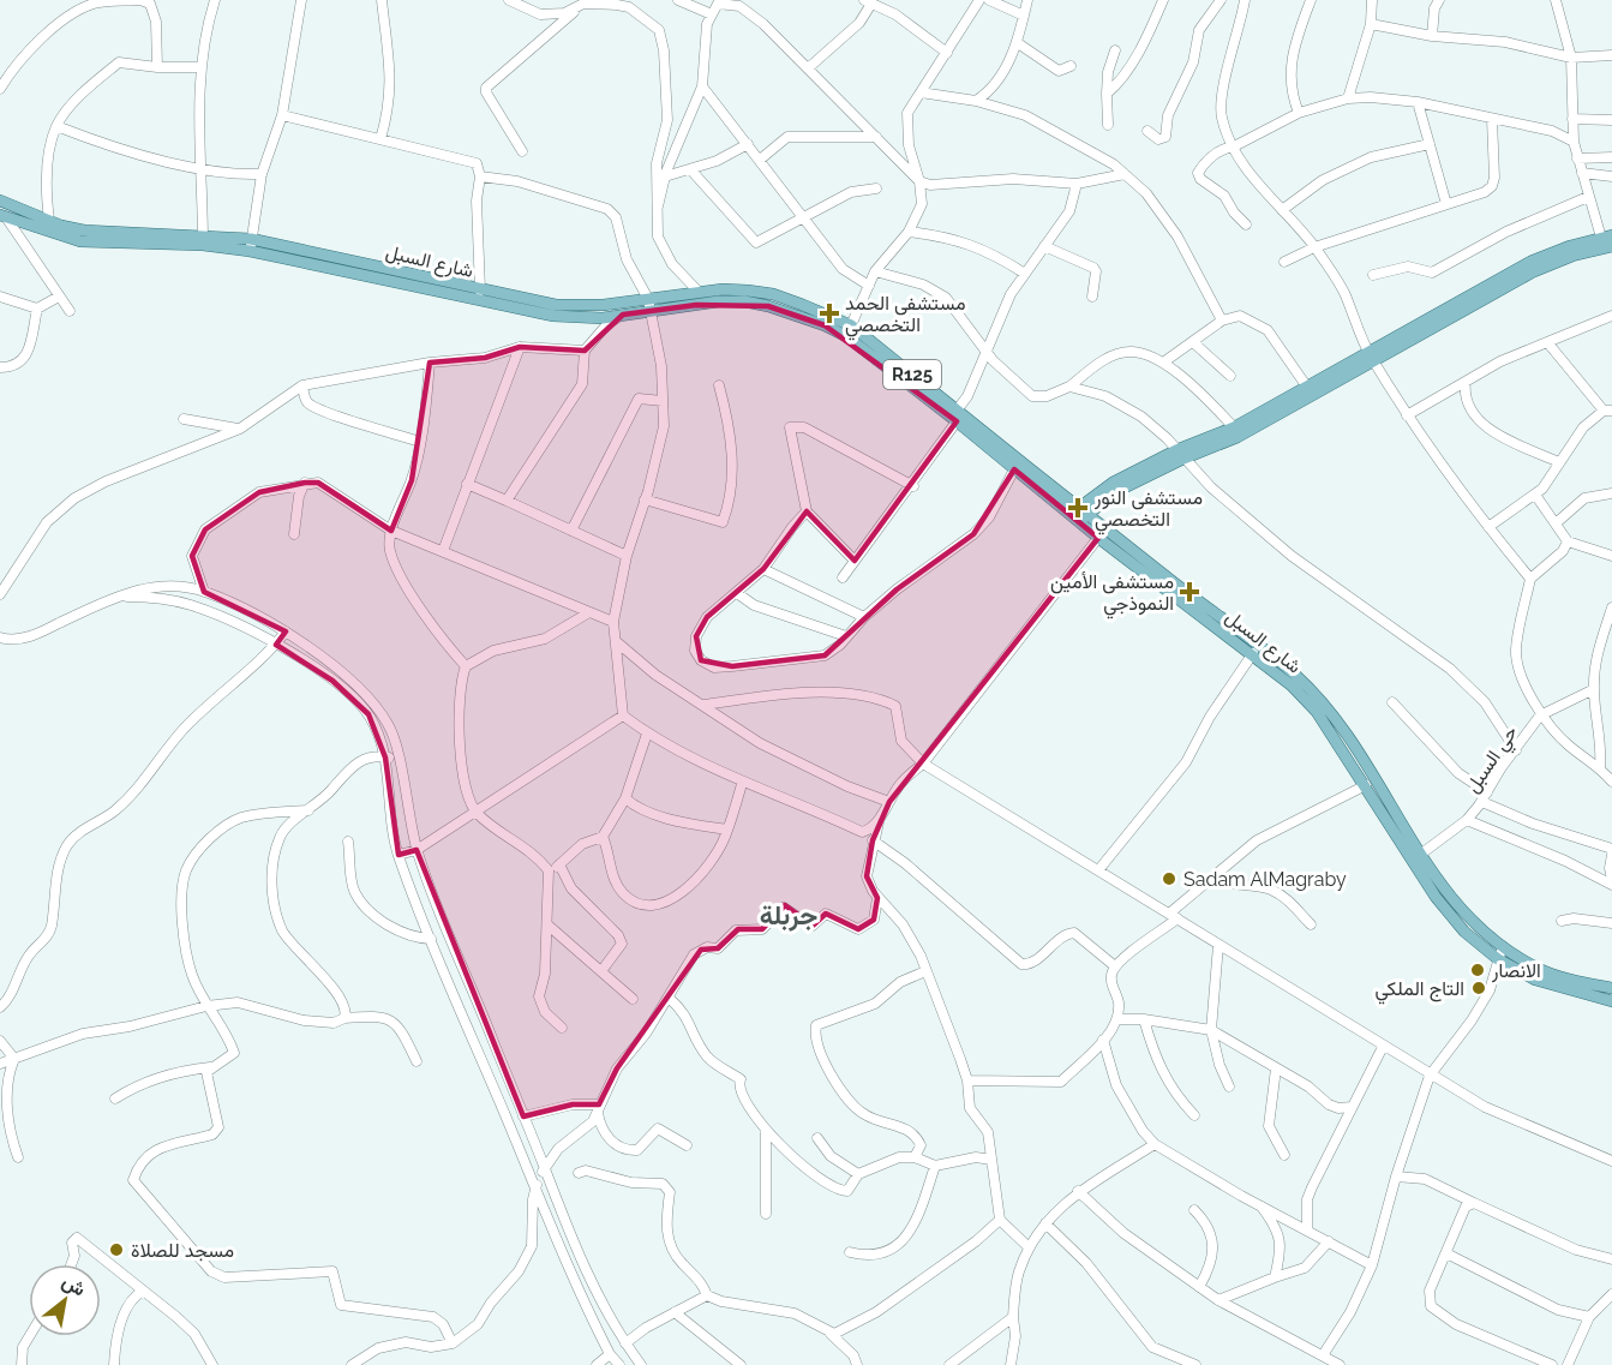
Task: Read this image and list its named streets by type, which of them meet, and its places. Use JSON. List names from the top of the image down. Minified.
{"streets":{"main road":["شارع السبل","R125"],"street":["حي السبل"]},"crossings":[["شارع السبل","حي السبل"]],"districts":["جربلة"],"places":{"health":["مستشفى الحمد التخصصي","مستشفى النور التخصصي","مستشفى الأمين النموذجي"],"other":["Sadam AlMagraby","الانصار","التاج الملكي","مسجد للصلاة"]},"north":"top right"}
